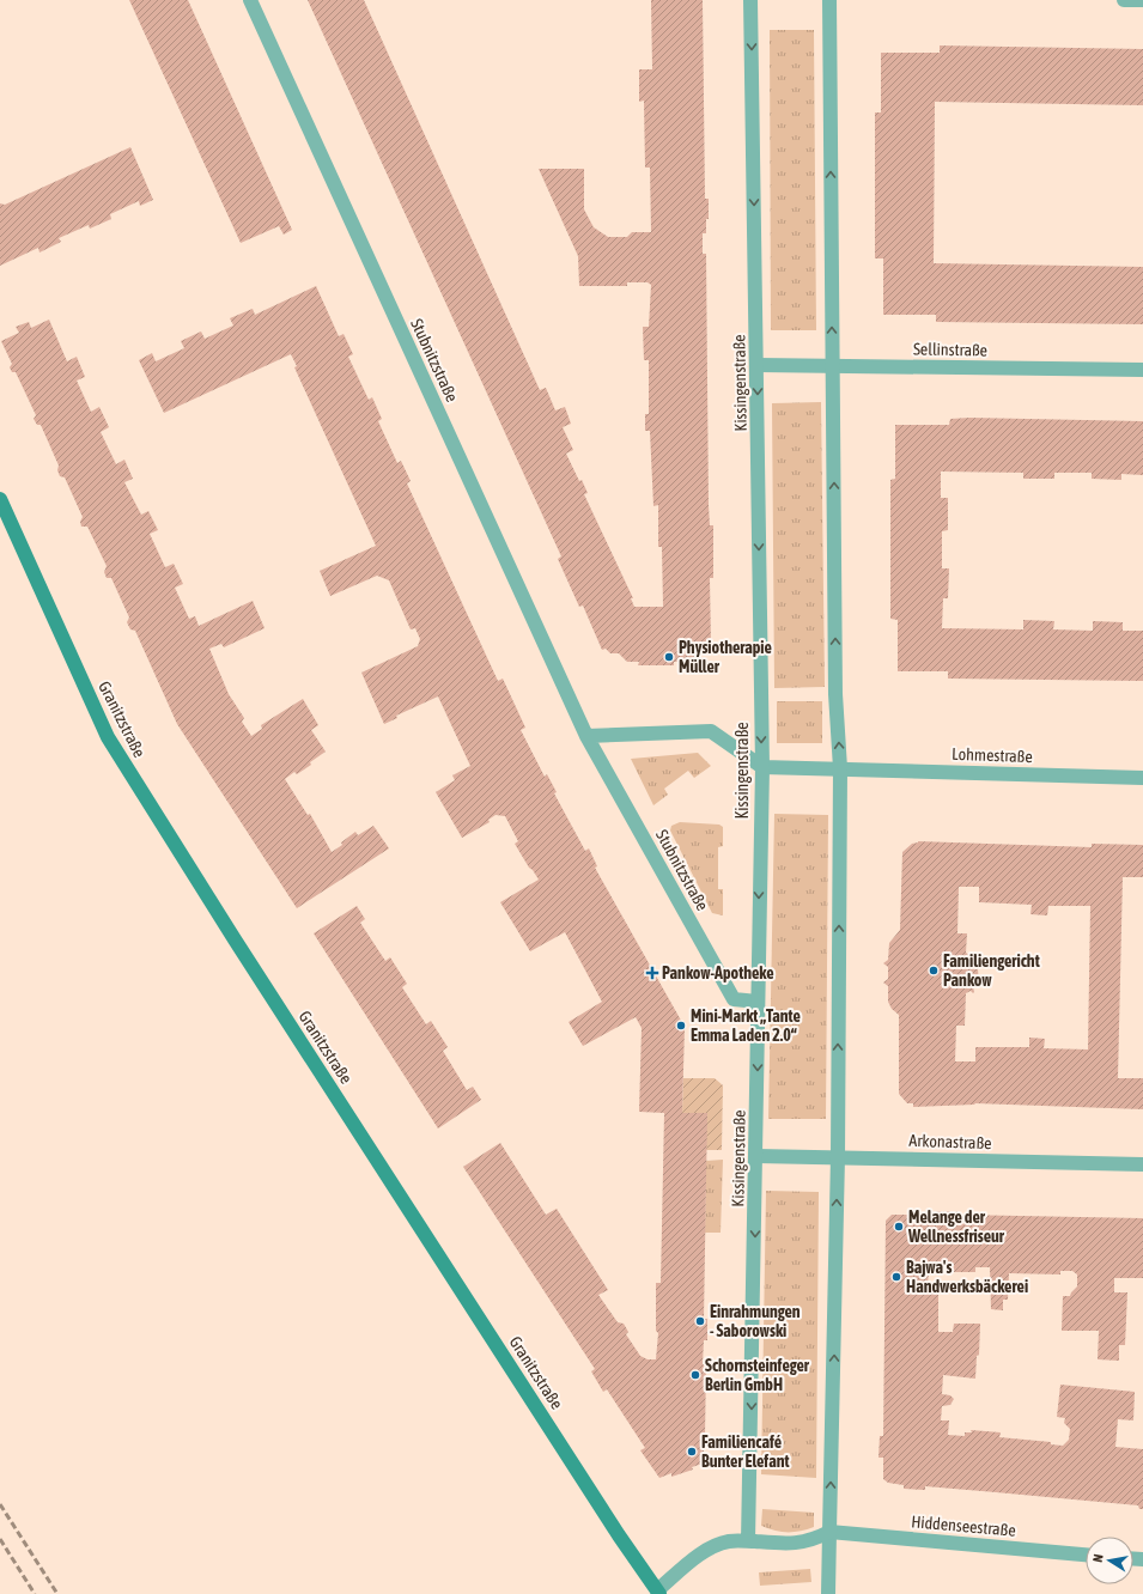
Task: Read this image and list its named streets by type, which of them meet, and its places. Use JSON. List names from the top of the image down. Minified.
{"streets":{"main road":["Granitzstraße"],"street":["Sellinstraße","Stubnitzstraße","Kissingenstraße","Lohmestraße","Arkonastraße","Hiddenseestraße"]},"crossings":[["Sellinstraße","Kissingenstraße"],["Stubnitzstraße","Kissingenstraße"],["Kissingenstraße","Arkonastraße"]],"places":{"other":["Physiotherapie Müller","Familiengericht Pankow","Mini-Markt „Tante Emma Laden 2.0“","Melange der Wellnessfriseur","Bajwa's Handwerksbäckerei","Einrahmungen - Saborowski","Schornsteinfeger Berlin GmbH","Familiencafé Bunter Elefant"],"health":["Pankow-Apotheke"]},"north":"left"}
